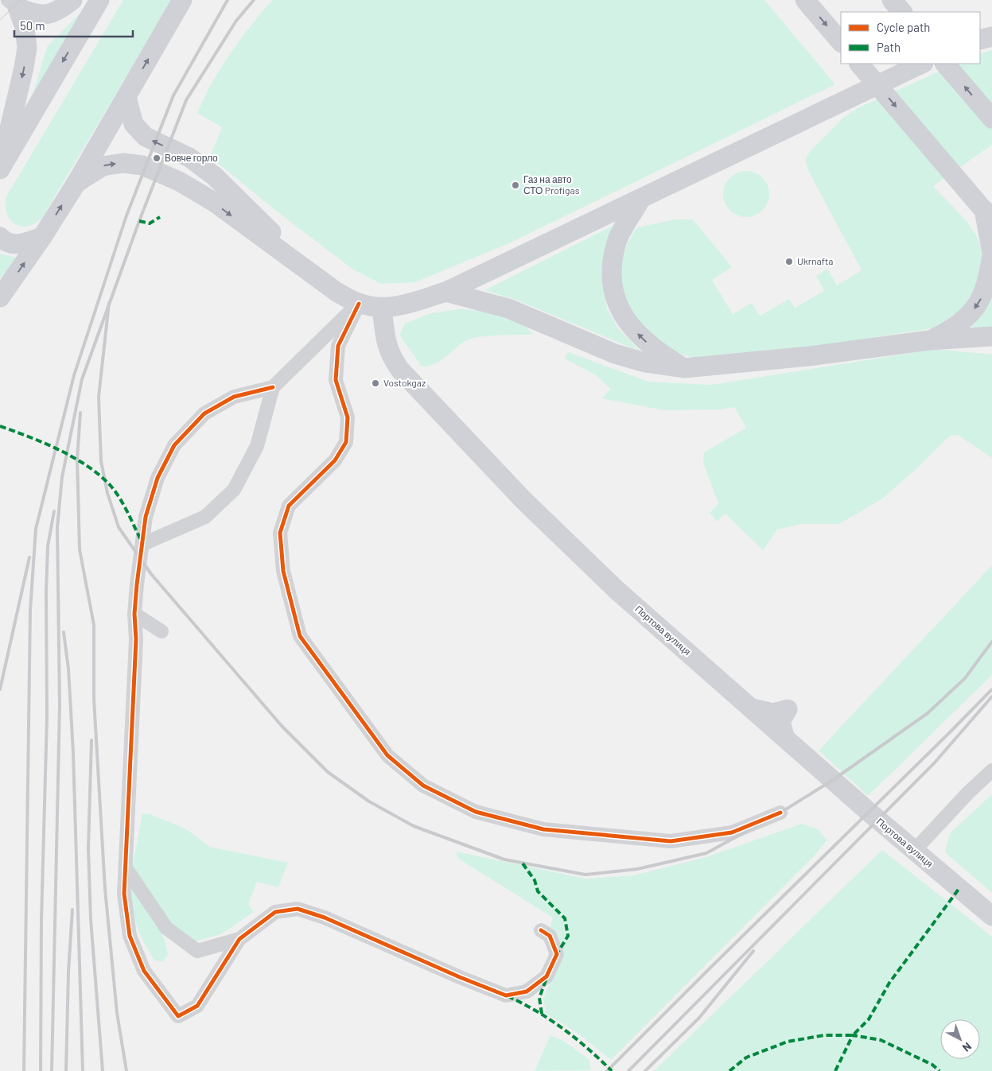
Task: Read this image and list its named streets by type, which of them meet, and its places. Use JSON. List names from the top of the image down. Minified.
{"streets":{"main road":["Портова вулиця"]},"places":["Вовче горло","Газ на авто СТО Profigas","Ukrnafta","Vostokgaz"],"legend":["Cycle path","Path"],"scale_bar":"50 m","north":"bottom right"}
